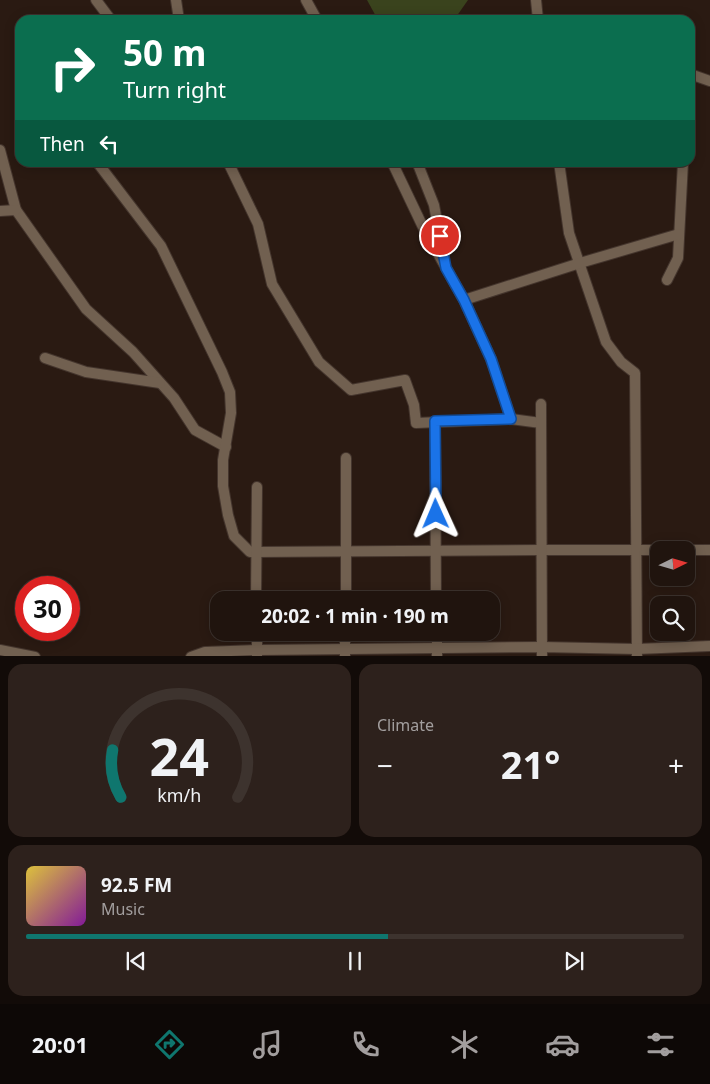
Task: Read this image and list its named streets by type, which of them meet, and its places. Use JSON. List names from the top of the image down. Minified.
{"north":"right","page":{"turn":["50 m","Turn right"],"then":"Then","limit":"30","trip":"20:02 · 1 min · 190 m","tile":"Climate","heat":["−","21°","+"],"song":["92.5 FM","Music"],"tabs":"20:01","gauge":["24","km/h"]}}
